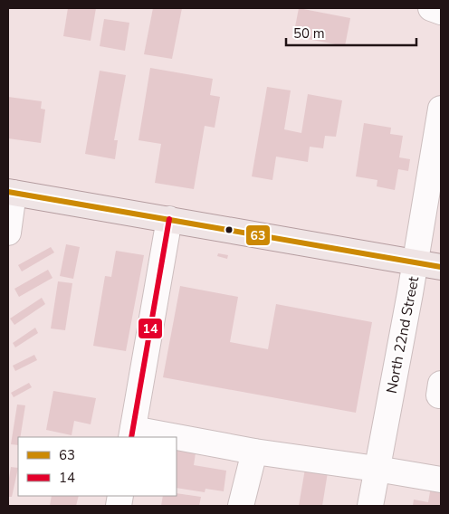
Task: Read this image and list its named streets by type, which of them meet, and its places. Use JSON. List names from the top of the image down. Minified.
{"streets":{"street":["North 22nd Street"]},"lines":["transit line 63","transit line 14"],"legend":["63","14"],"scale_bar":"50 m"}
